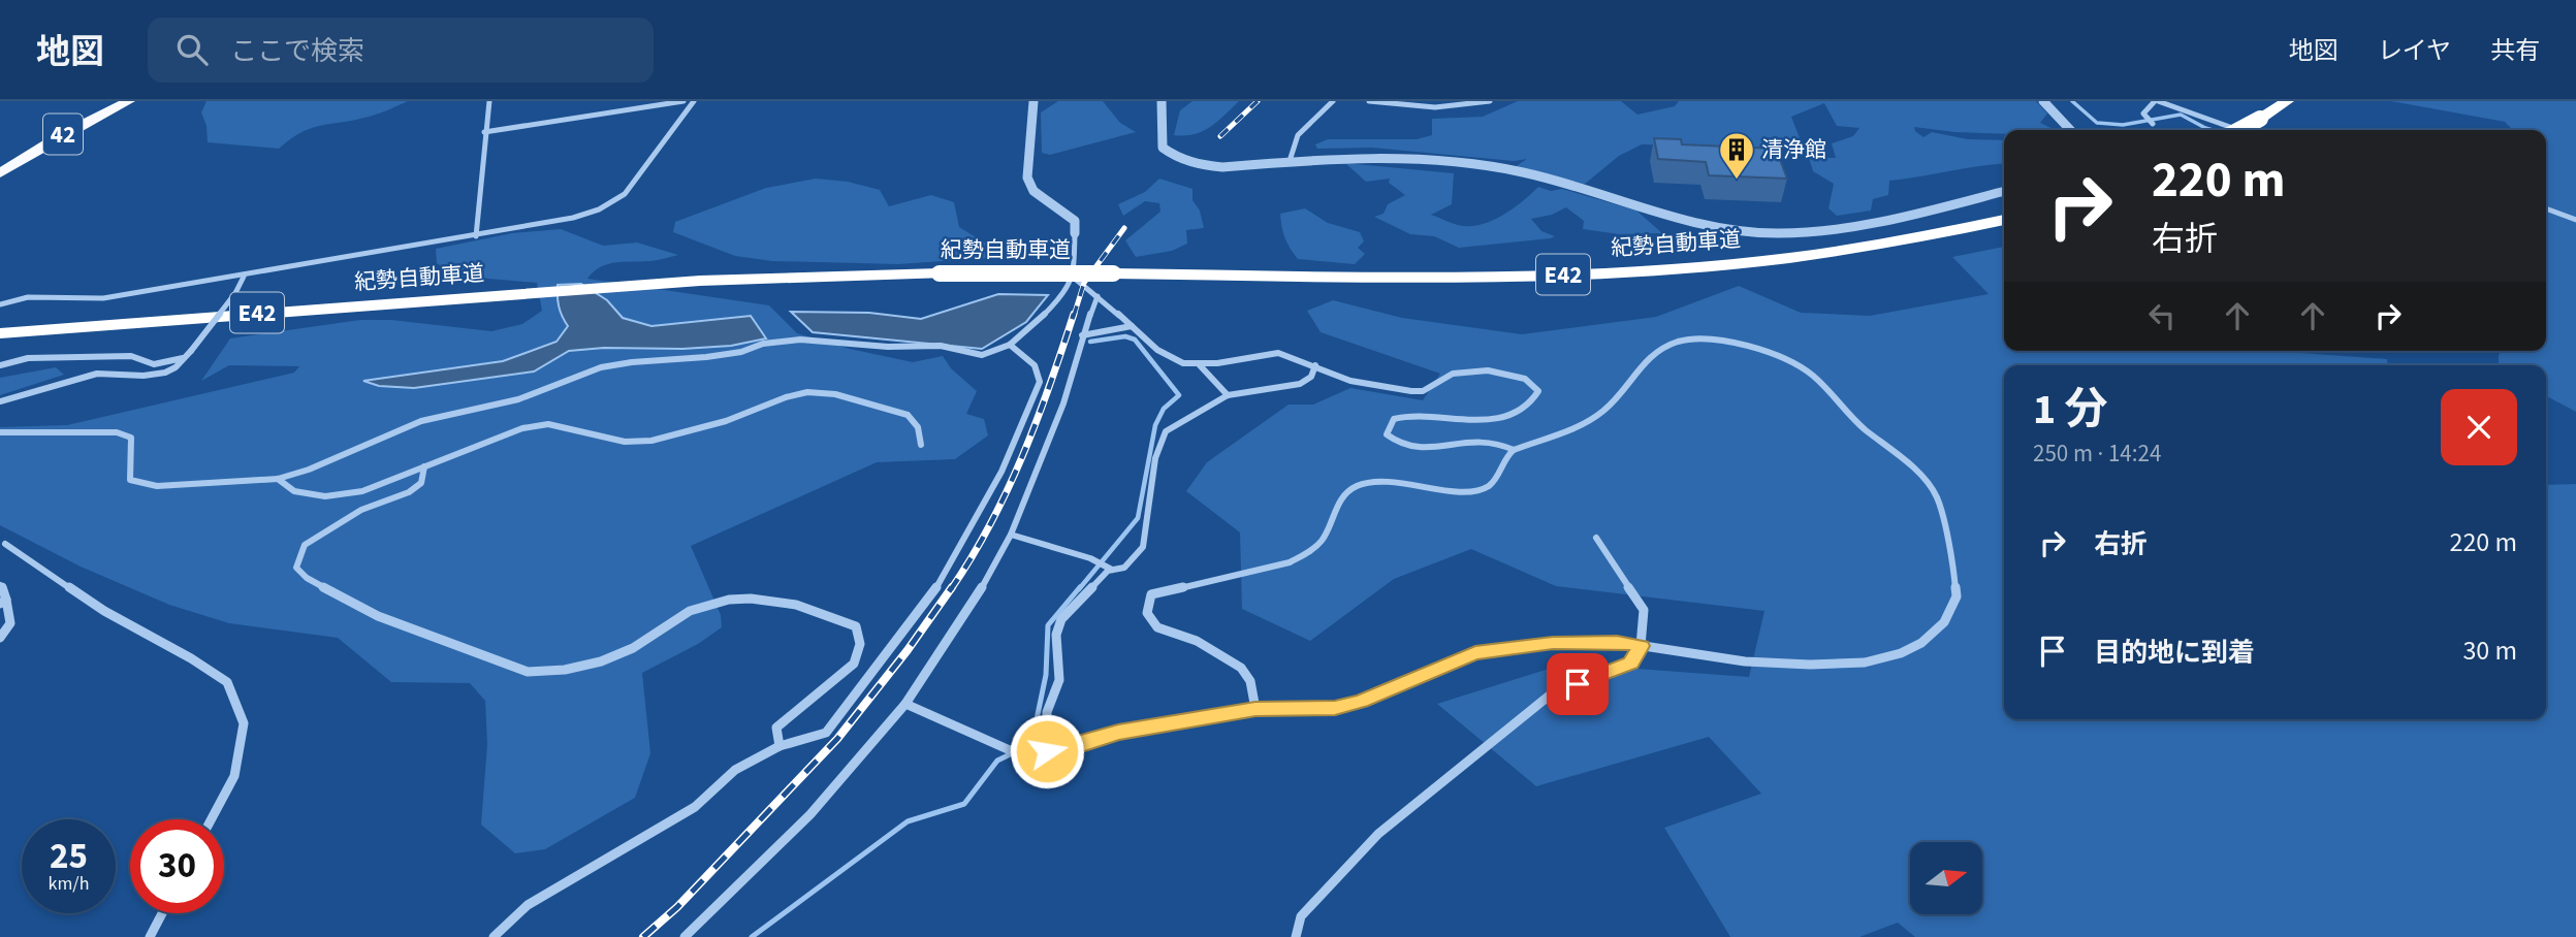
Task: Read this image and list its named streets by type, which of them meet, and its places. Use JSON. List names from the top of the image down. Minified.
{"streets":{"highway":["42","紀勢自動車道","E42"]},"places":{"building":["清浄館"]},"north":"right","page":{"header":"地図","search":"ここで検索","nav":["地図","レイヤ","共有"],"turn":["220 m","右折"],"heading":["1 分","250 m · 14:24"],"list":[{"name":"右折","value":"220 m"},{"name":"目的地に到着","value":"30 m"}],"speed":"25 km/h","limit":"30"}}
